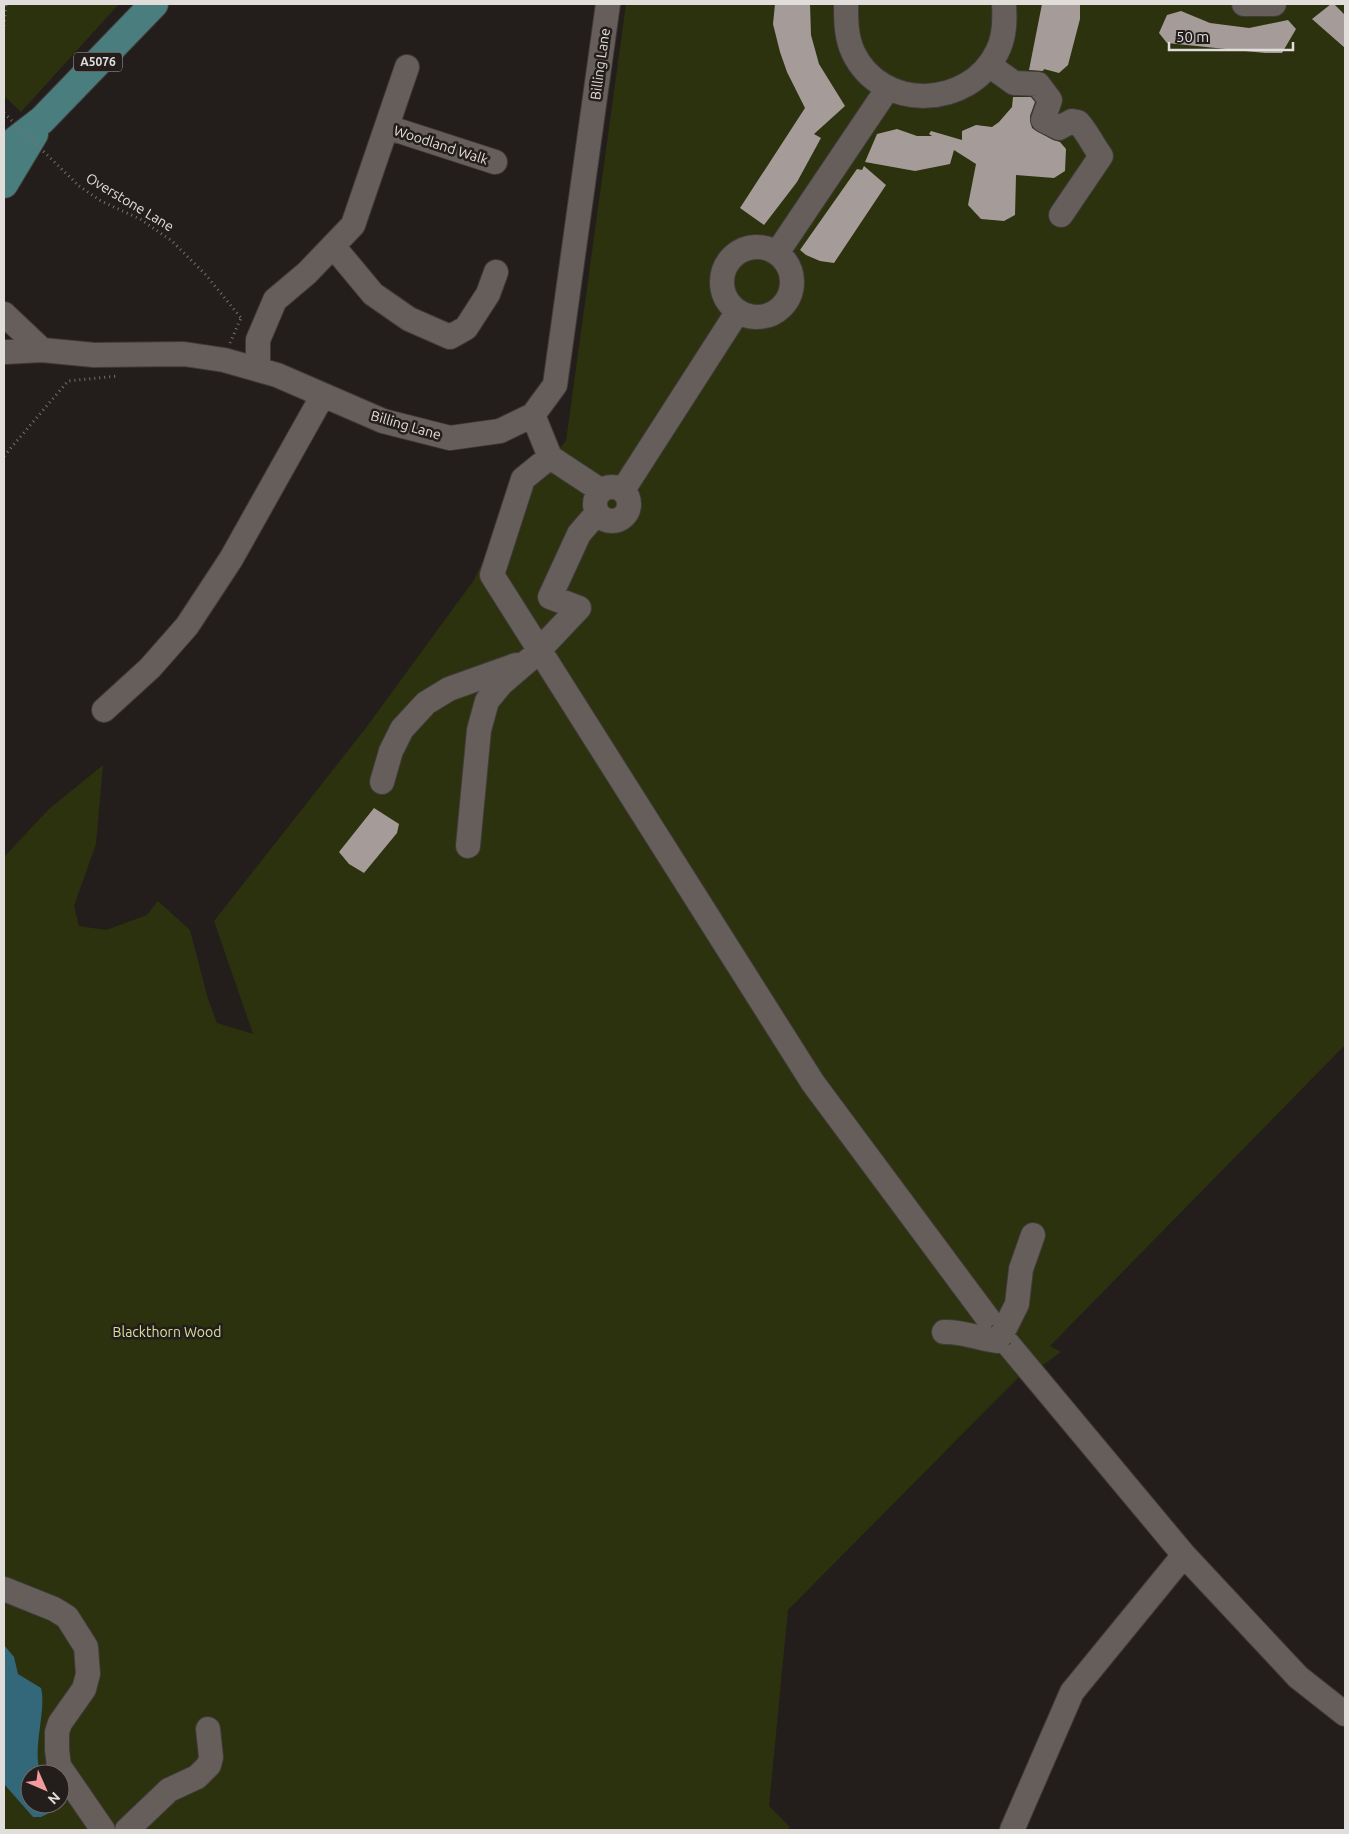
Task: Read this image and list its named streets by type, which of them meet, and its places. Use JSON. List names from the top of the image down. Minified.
{"streets":{"main road":["A5076"],"street":["Billing Lane","Woodland Walk"],"path":["Overstone Lane"]},"crossings":[["Billing Lane","Woodland Walk"],["Woodland Walk","Overstone Lane"]],"parks":["Blackthorn Wood"],"scale_bar":"50 m","north":"bottom right"}
